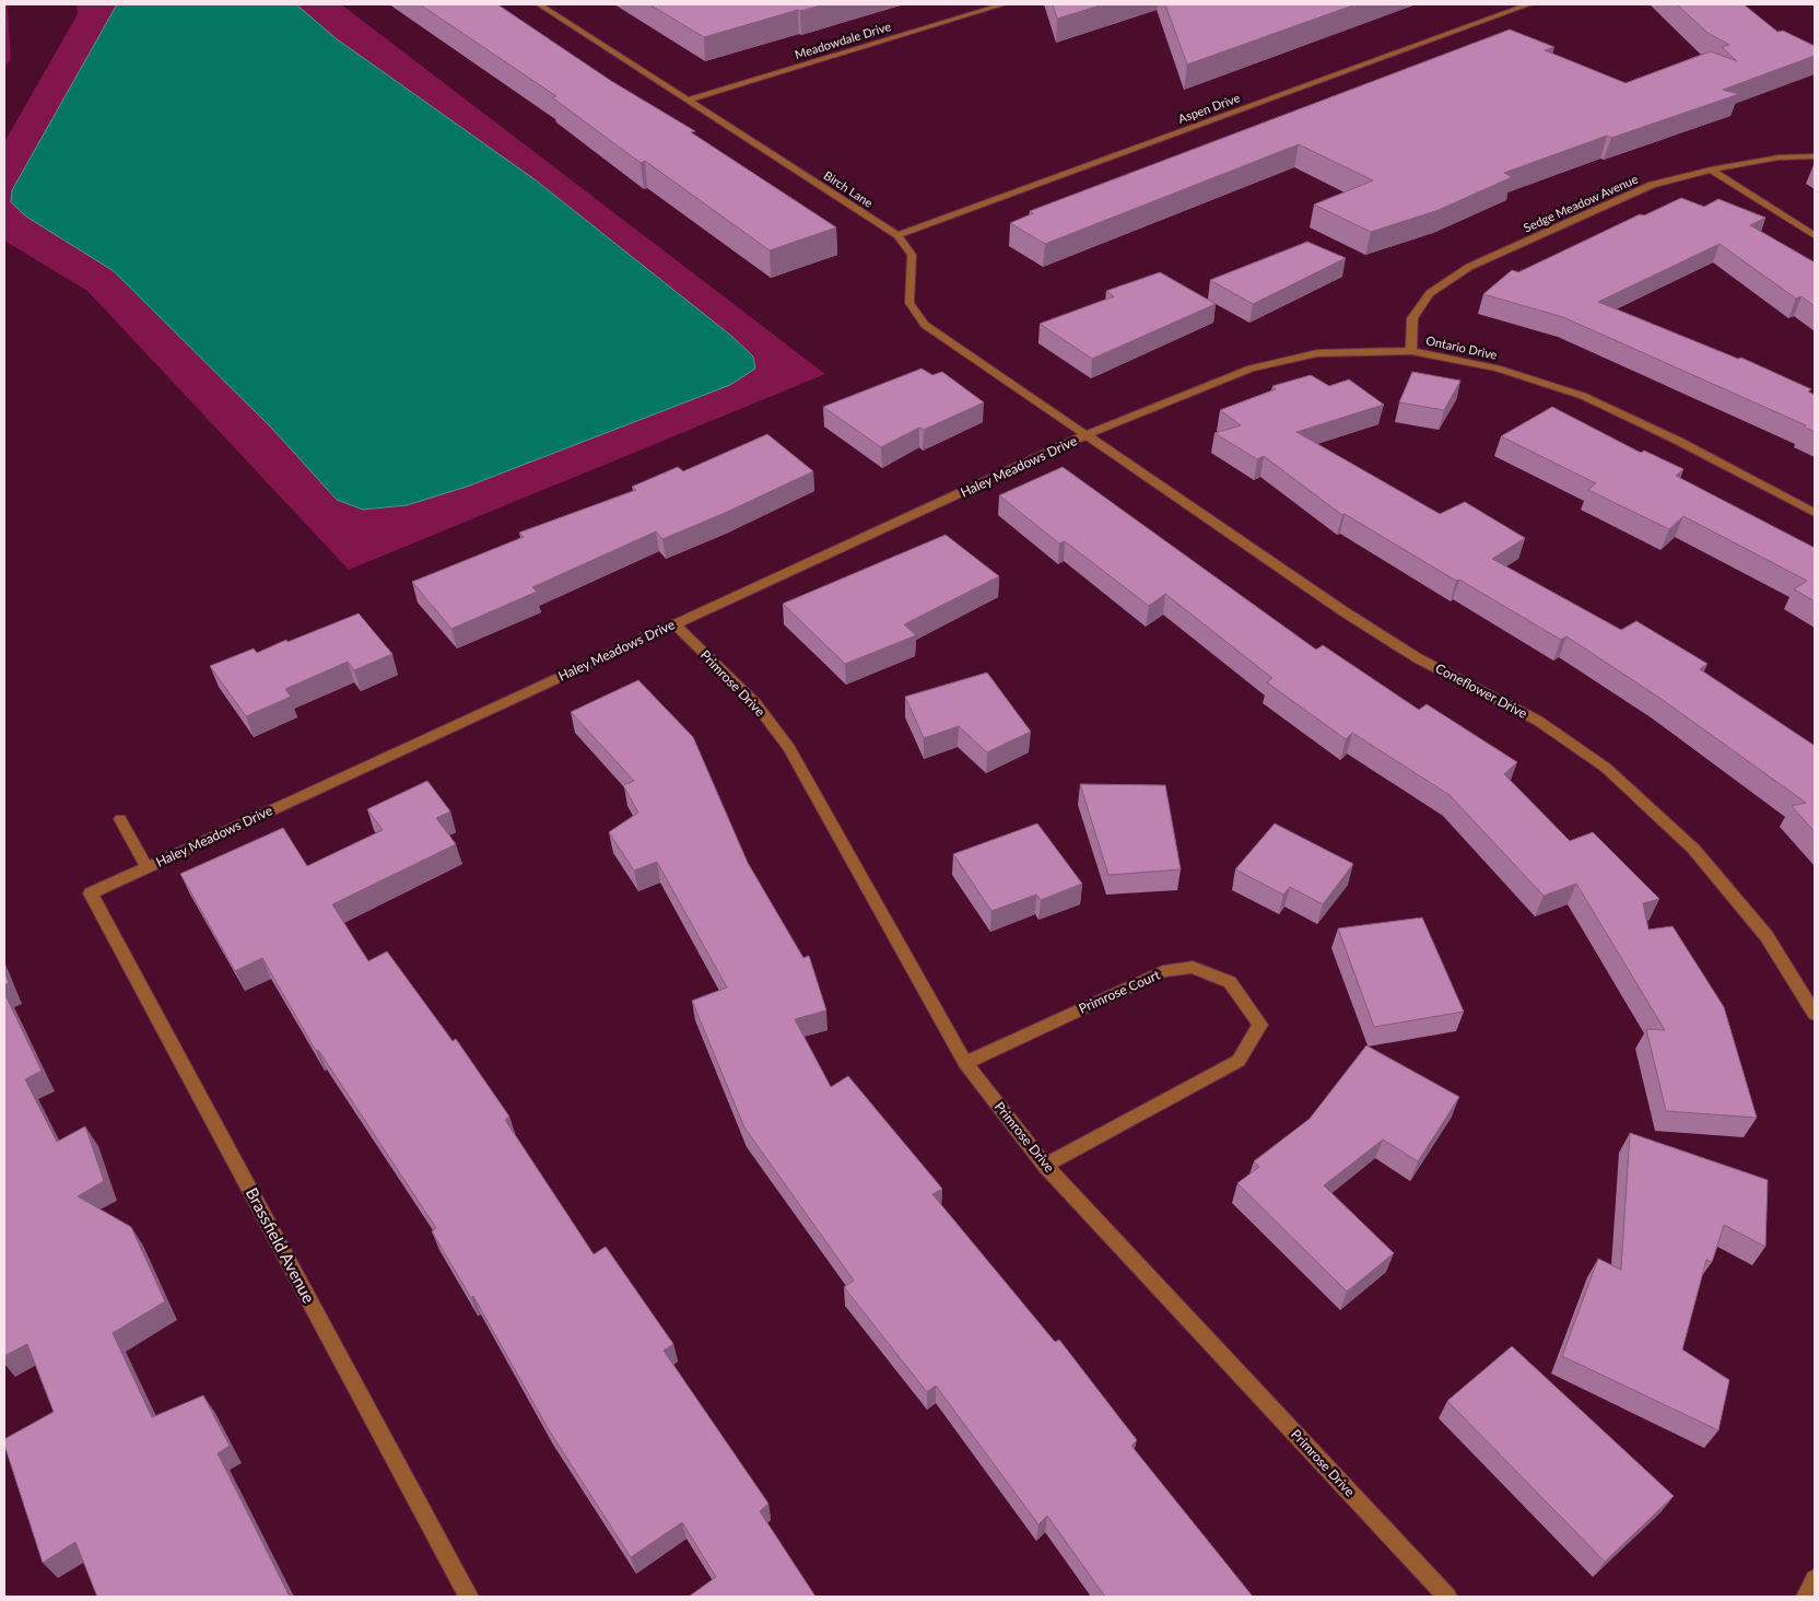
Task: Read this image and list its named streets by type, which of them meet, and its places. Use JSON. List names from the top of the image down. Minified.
{"streets":{"street":["Meadowdale Drive","Aspen Drive","Birch Lane","Sedge Meadow Avenue","Ontario Drive","Haley Meadows Drive","Primrose Drive","Coneflower Drive","Primrose Court","Brassfield Avenue"]},"crossings":[["Meadowdale Drive","Birch Lane"],["Aspen Drive","Birch Lane"],["Birch Lane","Ontario Drive"],["Birch Lane","Haley Meadows Drive"],["Birch Lane","Coneflower Drive"],["Sedge Meadow Avenue","Ontario Drive"],["Ontario Drive","Haley Meadows Drive"],["Ontario Drive","Coneflower Drive"],["Haley Meadows Drive","Primrose Drive"],["Haley Meadows Drive","Coneflower Drive"],["Haley Meadows Drive","Brassfield Avenue"],["Primrose Drive","Primrose Court"]]}
